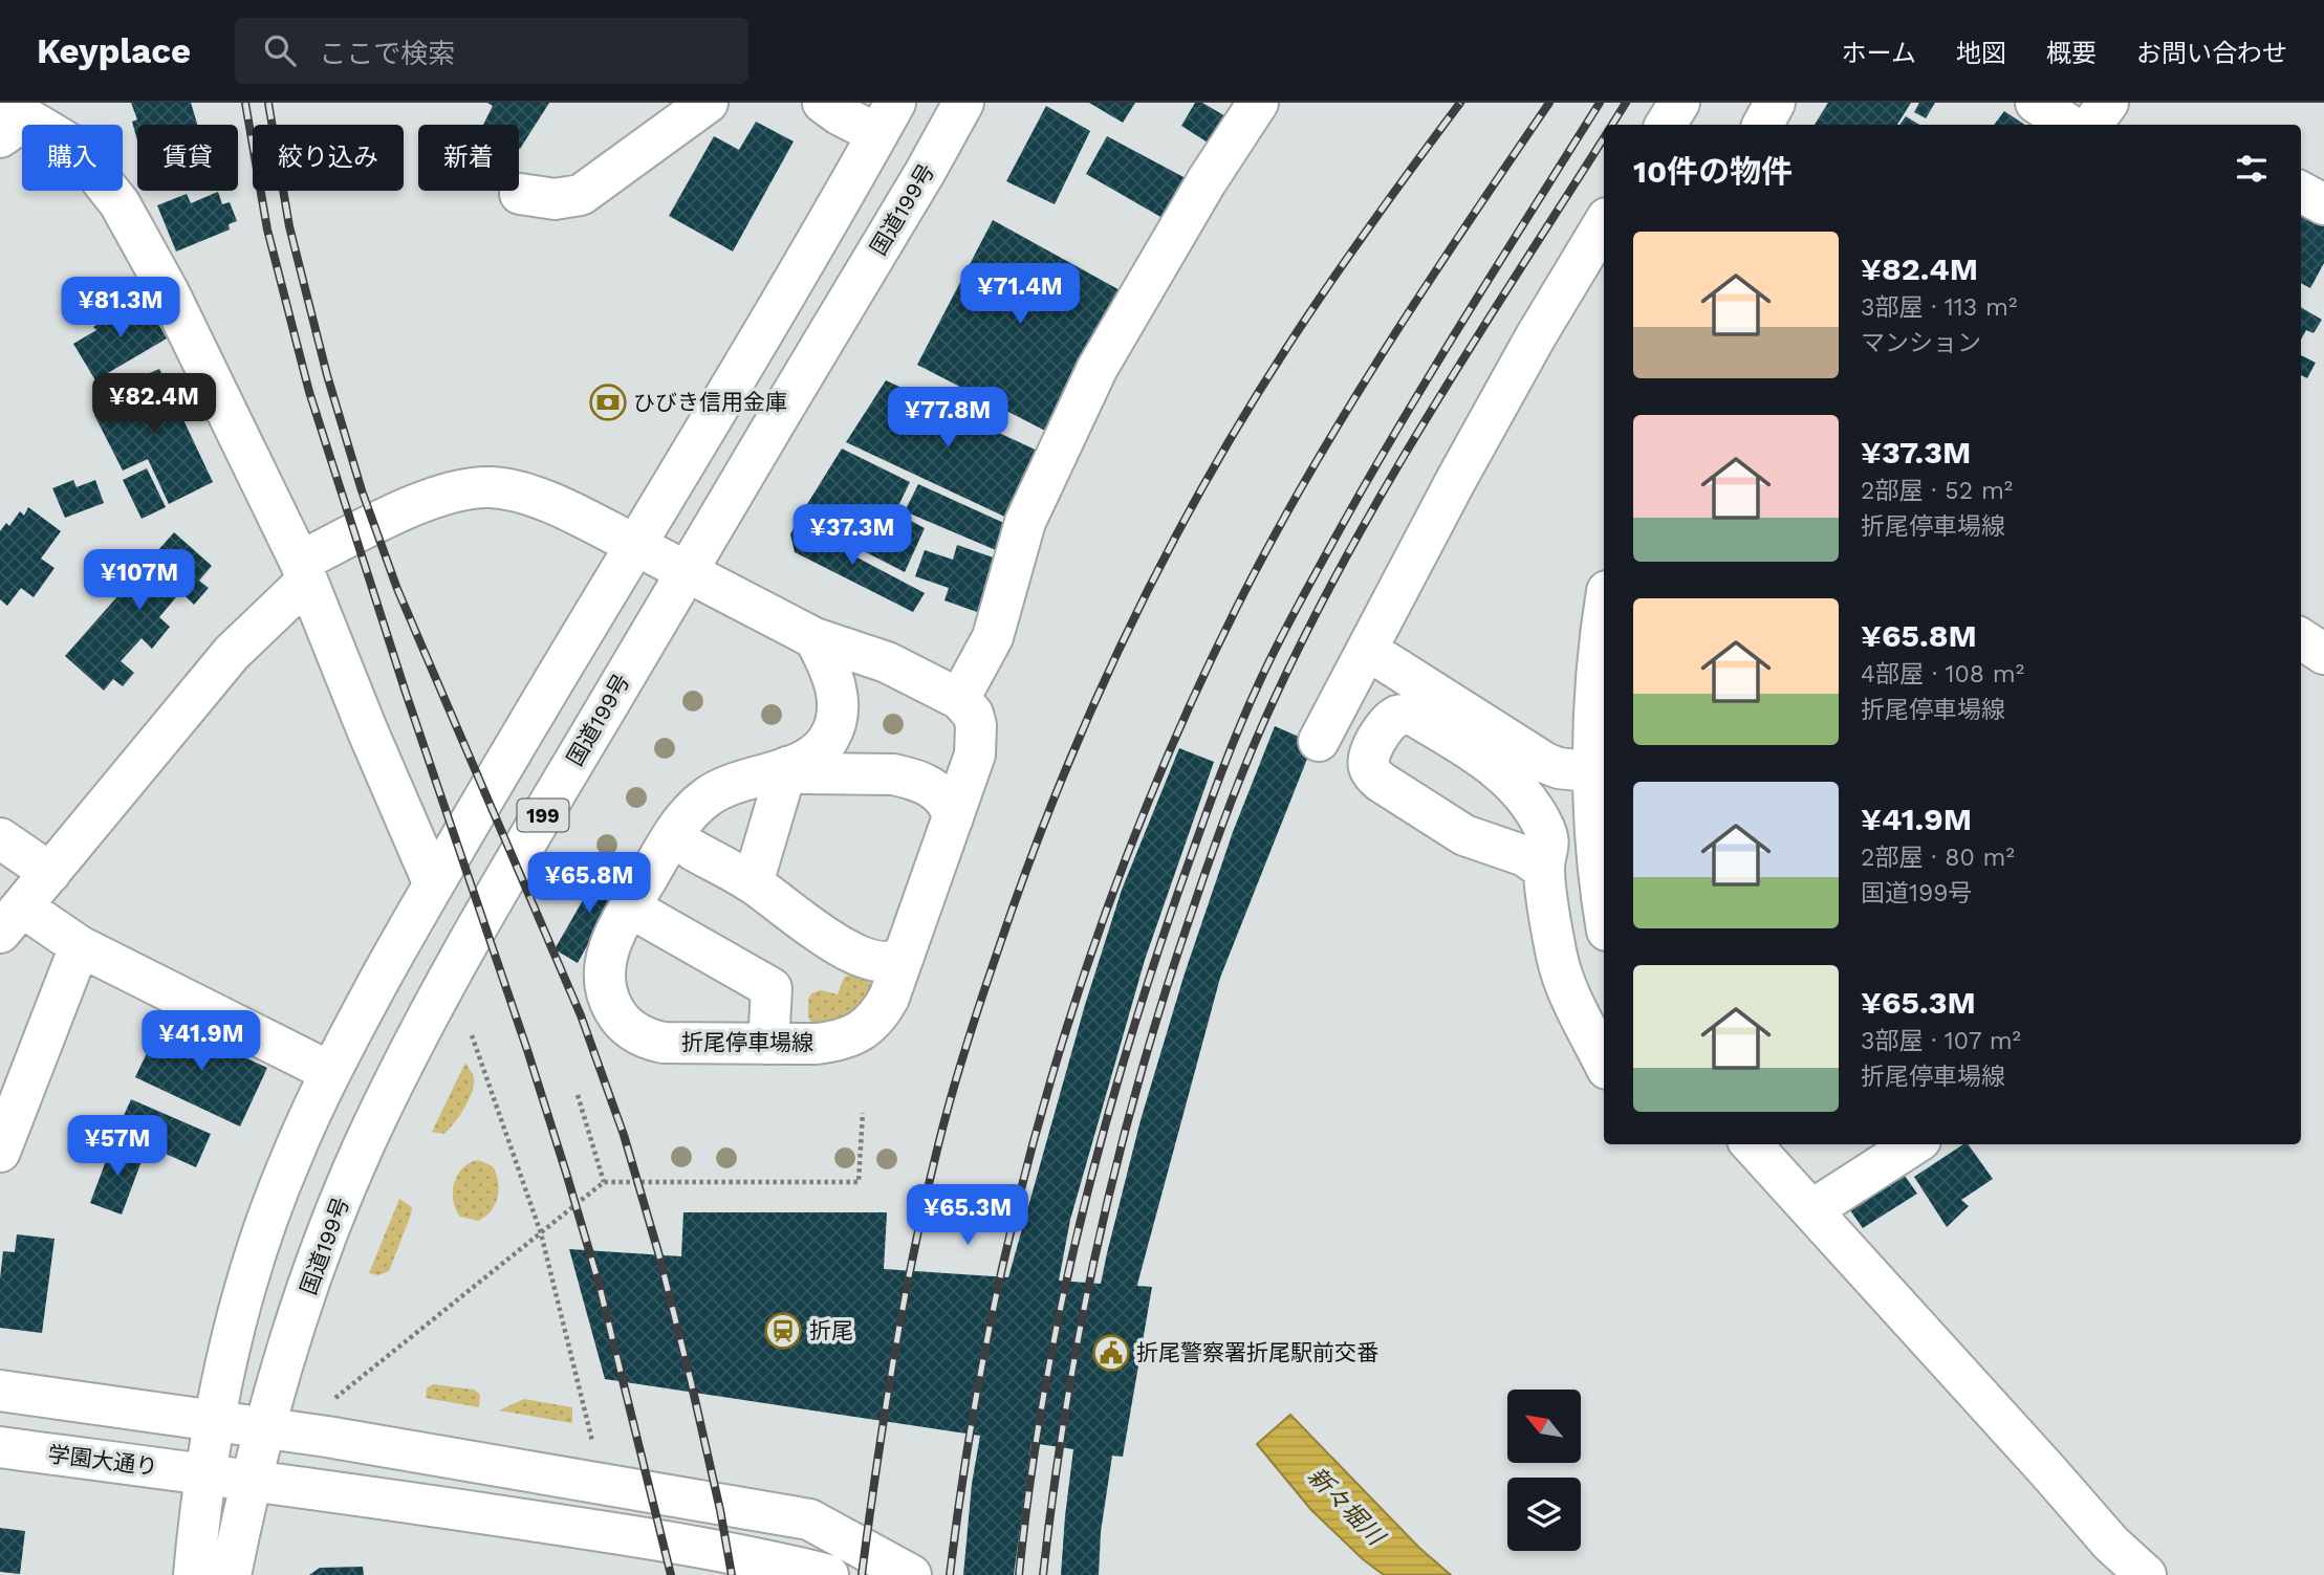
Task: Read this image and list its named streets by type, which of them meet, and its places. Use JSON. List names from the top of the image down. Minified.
{"streets":{"main road":["国道199号","199","折尾停車場線","学園大通り"]},"crossings":[["国道199号","学園大通り"],["199","学園大通り"]],"water":["新々堀川"],"places":{"bank":["ひびき信用金庫"],"station":["折尾"],"public building":["折尾警察署折尾駅前交番"]},"north":"top left","page":{"header":"Keyplace","search":"ここで検索","nav":["ホーム","地図","概要","お問い合わせ"],"chip":["購入","賃貸","絞り込み","新着"],"heading":"10件の物件","list":[{"name":"¥82.4M","note":"3部屋 · 113 m² · マンション"},{"name":"¥37.3M","note":"2部屋 · 52 m² · 折尾停車場線"},{"name":"¥65.8M","note":"4部屋 · 108 m² · 折尾停車場線"},{"name":"¥41.9M","note":"2部屋 · 80 m² · 国道199号"},{"name":"¥65.3M","note":"3部屋 · 107 m² · 折尾停車場線"}],"price":["¥71.4M","¥81.3M","¥82.4M","¥77.8M","¥37.3M","¥107M","¥65.8M","¥41.9M","¥57M","¥65.3M"]}}
